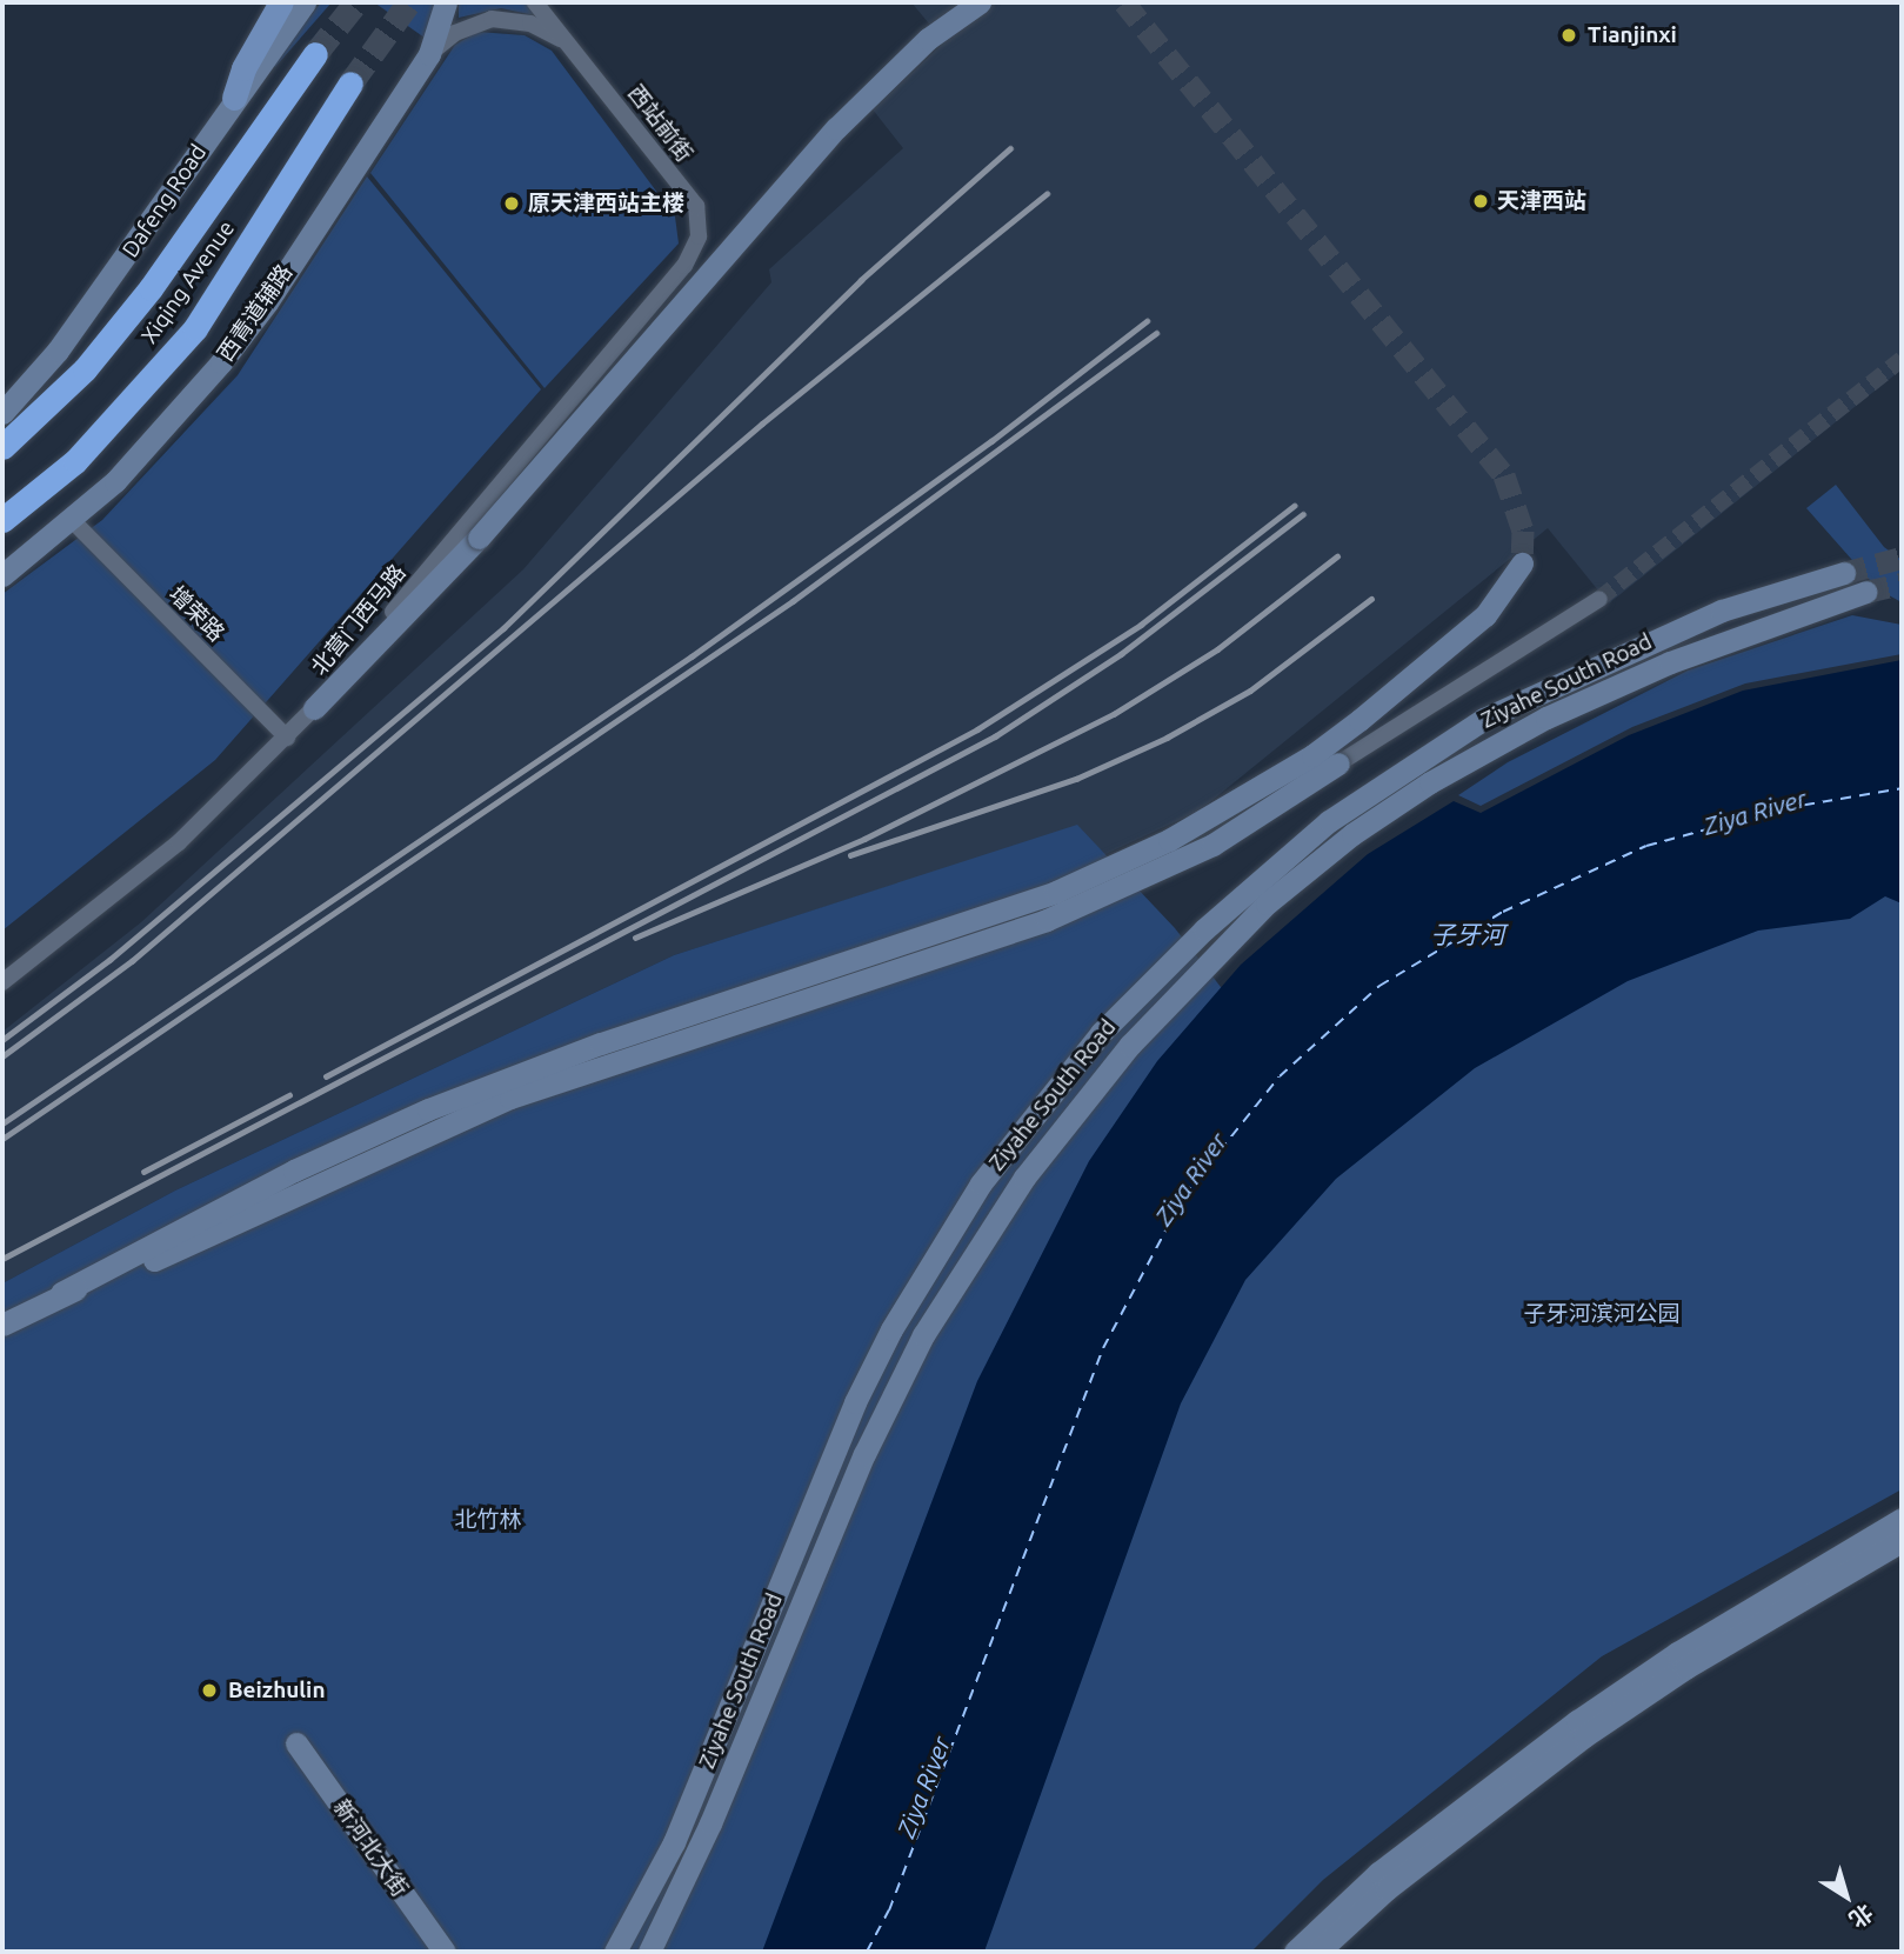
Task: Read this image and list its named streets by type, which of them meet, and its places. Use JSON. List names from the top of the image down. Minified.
{"streets":{"highway":["Xiqing Avenue"],"street":["西站前街","Dafeng Road","西青道辅路","增荣路","北营门西马路","Ziyahe South Road","新河北大街"]},"crossings":[["西站前街","北营门西马路"],["西青道辅路","增荣路"],["增荣路","北营门西马路"]],"water":["Ziya River","子牙河"],"parks":["子牙河滨河公园","北竹林"],"places":["Tianjinxi","天津西站","原天津西站主楼","Beizhulin"],"north":"bottom right"}
